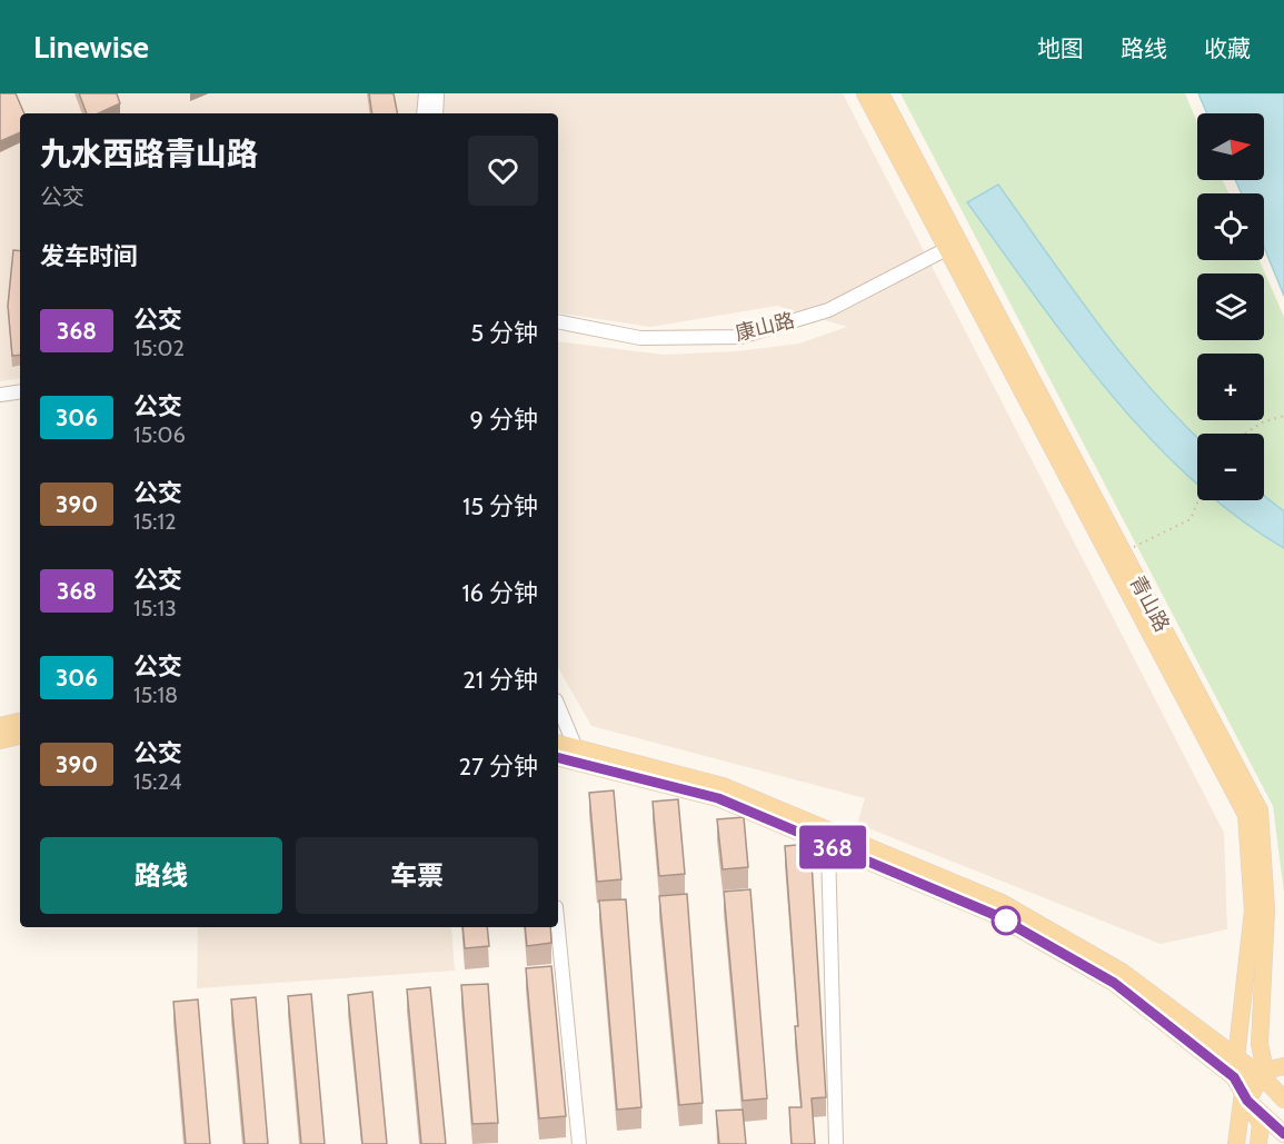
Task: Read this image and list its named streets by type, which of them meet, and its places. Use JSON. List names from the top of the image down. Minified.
{"streets":{"main road":["青山路"],"street":["康山路"]},"crossings":[["康山路","青山路"]],"lines":["bus line 368"],"north":"right","page":{"header":"Linewise","nav":["地图","路线","收藏"],"on_map":"368","map_buttons":["+","−"],"heading":[["九水西路青山路","公交"],"发车时间"],"list":[{"mark":"368","name":"公交","note":"15:02","value":"5 分钟"},{"mark":"306","name":"公交","note":"15:06","value":"9 分钟"},{"mark":"390","name":"公交","note":"15:12","value":"15 分钟"},{"mark":"368","name":"公交","note":"15:13","value":"16 分钟"},{"mark":"306","name":"公交","note":"15:18","value":"21 分钟"},{"mark":"390","name":"公交","note":"15:24","value":"27 分钟"}],"buttons":["路线","车票"]}}
